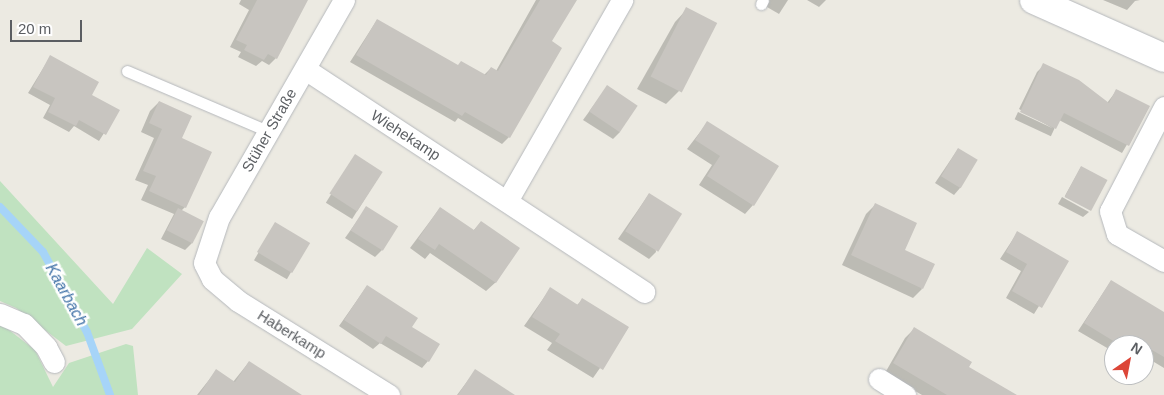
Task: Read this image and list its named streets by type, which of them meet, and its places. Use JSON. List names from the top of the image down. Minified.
{"streets":{"street":["Stüher Straße","Wiehekamp","Haberkamp"]},"crossings":[["Stüher Straße","Wiehekamp"],["Stüher Straße","Haberkamp"]],"water":["Kaarbach"],"scale_bar":"20 m","north":"top right"}
